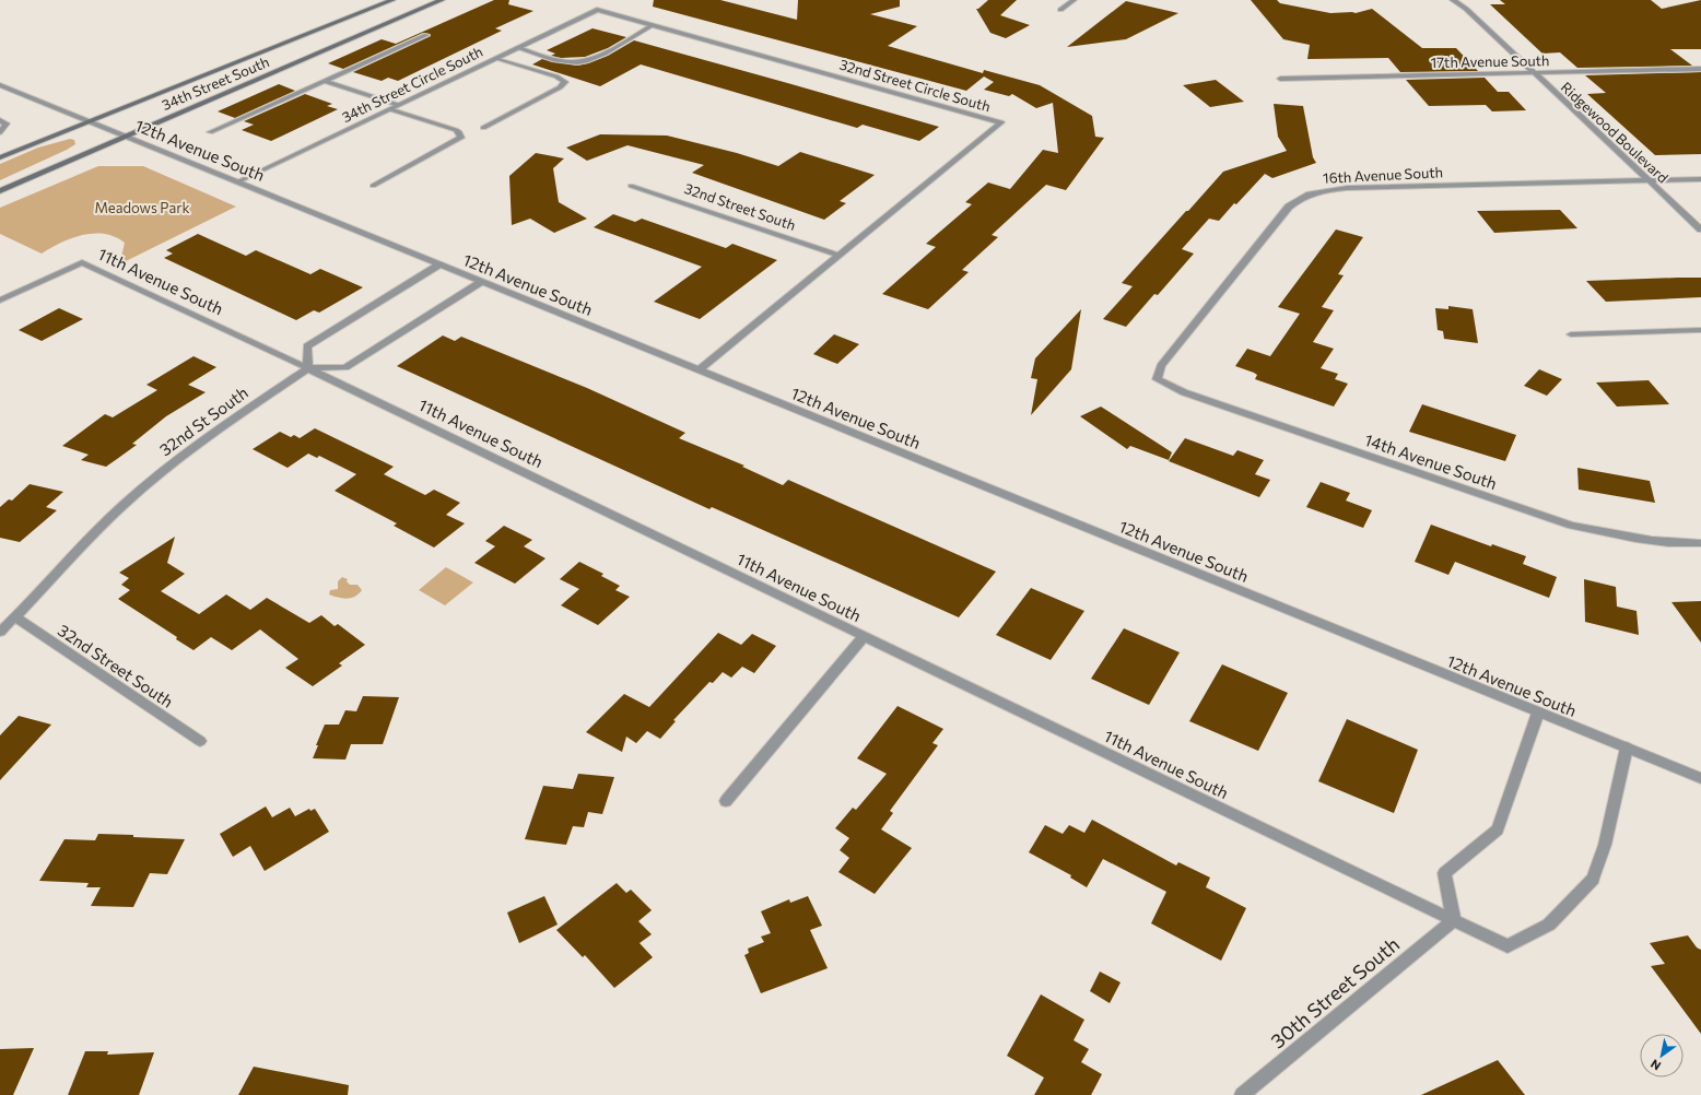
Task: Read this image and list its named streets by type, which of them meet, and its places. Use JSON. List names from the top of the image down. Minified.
{"streets":{"main road":["34th Street South"],"street":["17th Avenue South","34th Street Circle South","32nd Street Circle South","Ridgewood Boulevard","12th Avenue South","16th Avenue South","32nd Street South","11th Avenue South","32nd St South","14th Avenue South","30th Street South"]},"crossings":[["17th Avenue South","Ridgewood Boulevard"],["34th Street South","12th Avenue South"],["34th Street Circle South","32nd Street Circle South"],["34th Street Circle South","12th Avenue South"],["32nd Street Circle South","12th Avenue South"],["32nd Street Circle South","32nd Street South"],["Ridgewood Boulevard","16th Avenue South"],["16th Avenue South","14th Avenue South"],["32nd Street South","32nd St South"],["11th Avenue South","32nd St South"],["11th Avenue South","30th Street South"]],"parks":["Meadows Park"],"north":"bottom left"}
